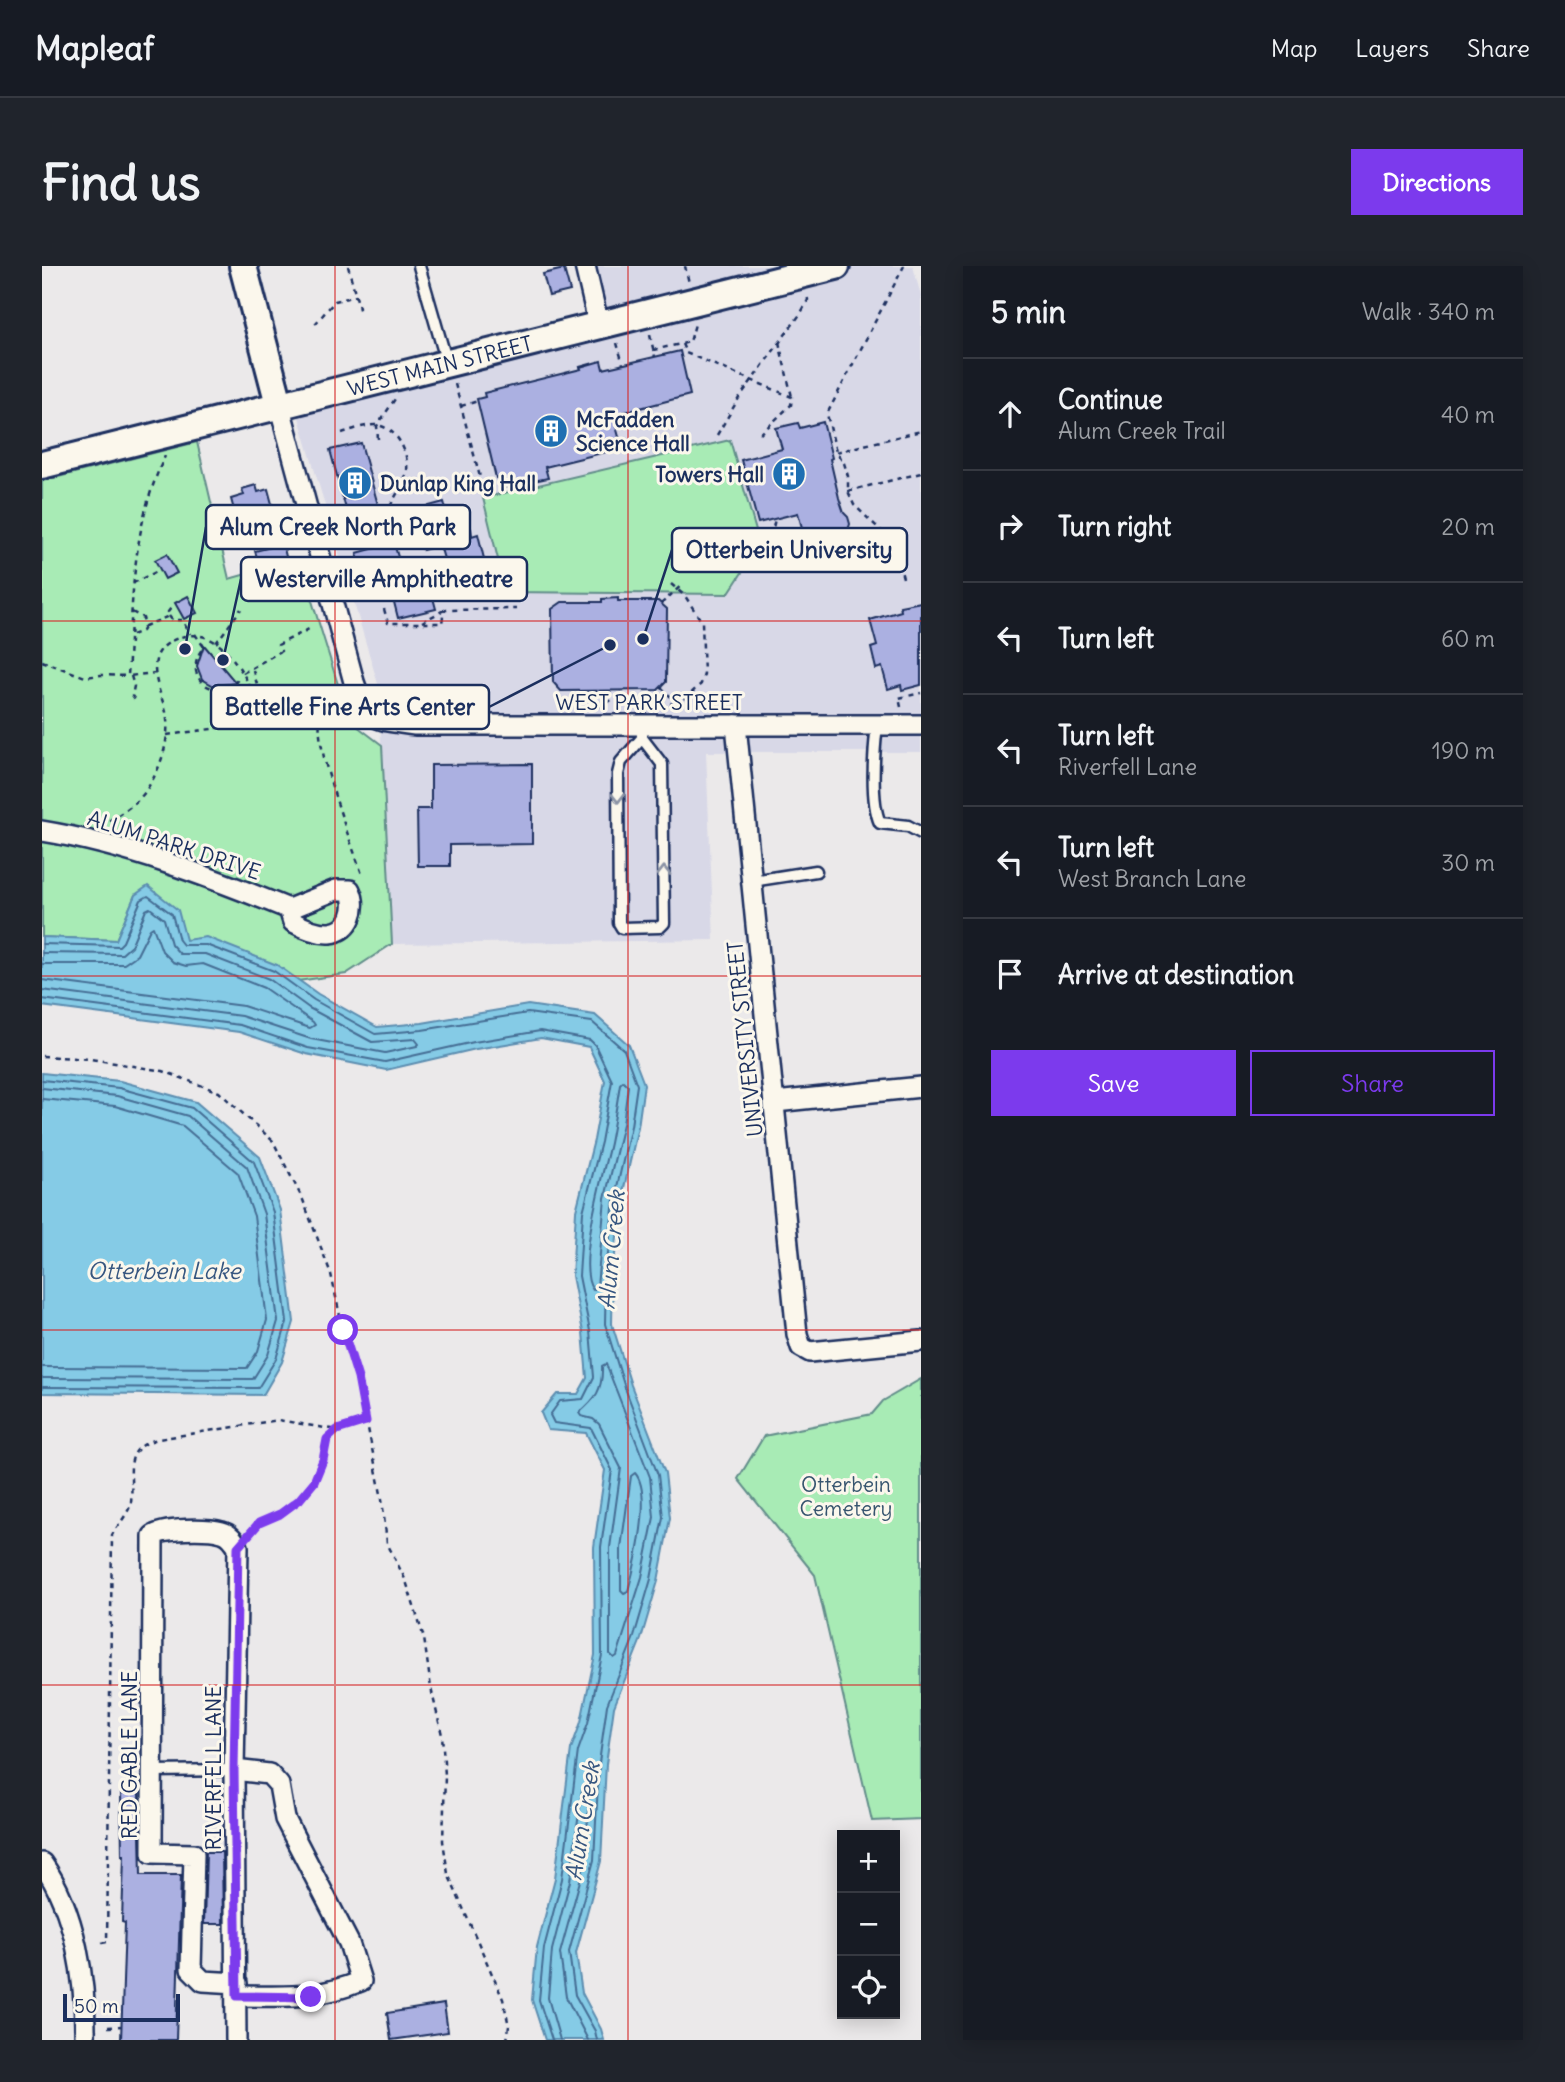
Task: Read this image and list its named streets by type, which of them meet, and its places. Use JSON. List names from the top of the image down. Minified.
{"streets":{"main road":["WEST MAIN STREET"],"street":["WEST PARK STREET","ALUM PARK DRIVE","UNIVERSITY STREET","RED GABLE LANE","RIVERFELL LANE"]},"crossings":[["WEST PARK STREET","UNIVERSITY STREET"],["RED GABLE LANE","RIVERFELL LANE"]],"water":["Alum Creek","Otterbein Lake"],"parks":["Otterbein Cemetery"],"places":{"building":["McFadden Science Hall","Towers Hall","Dunlap King Hall"],"other":["Otterbein University","Battelle Fine Arts Center","Alum Creek North Park","Westerville Amphitheatre"]},"scale_bar":"50 m","page":{"header":"Mapleaf","nav":["Map","Layers","Share"],"buttons":["Directions",["Save","Share"]],"title":"Find us","heading":["5 min","Walk · 340 m"],"list":[["Continue","Alum Creek Trail","40 m"],["Turn right","20 m"],["Turn left","60 m"],["Turn left","Riverfell Lane","190 m"],["Turn left","West Branch Lane","30 m"],"Arrive at destination"],"map_buttons":["+","−"],"scale":"50 m"}}
